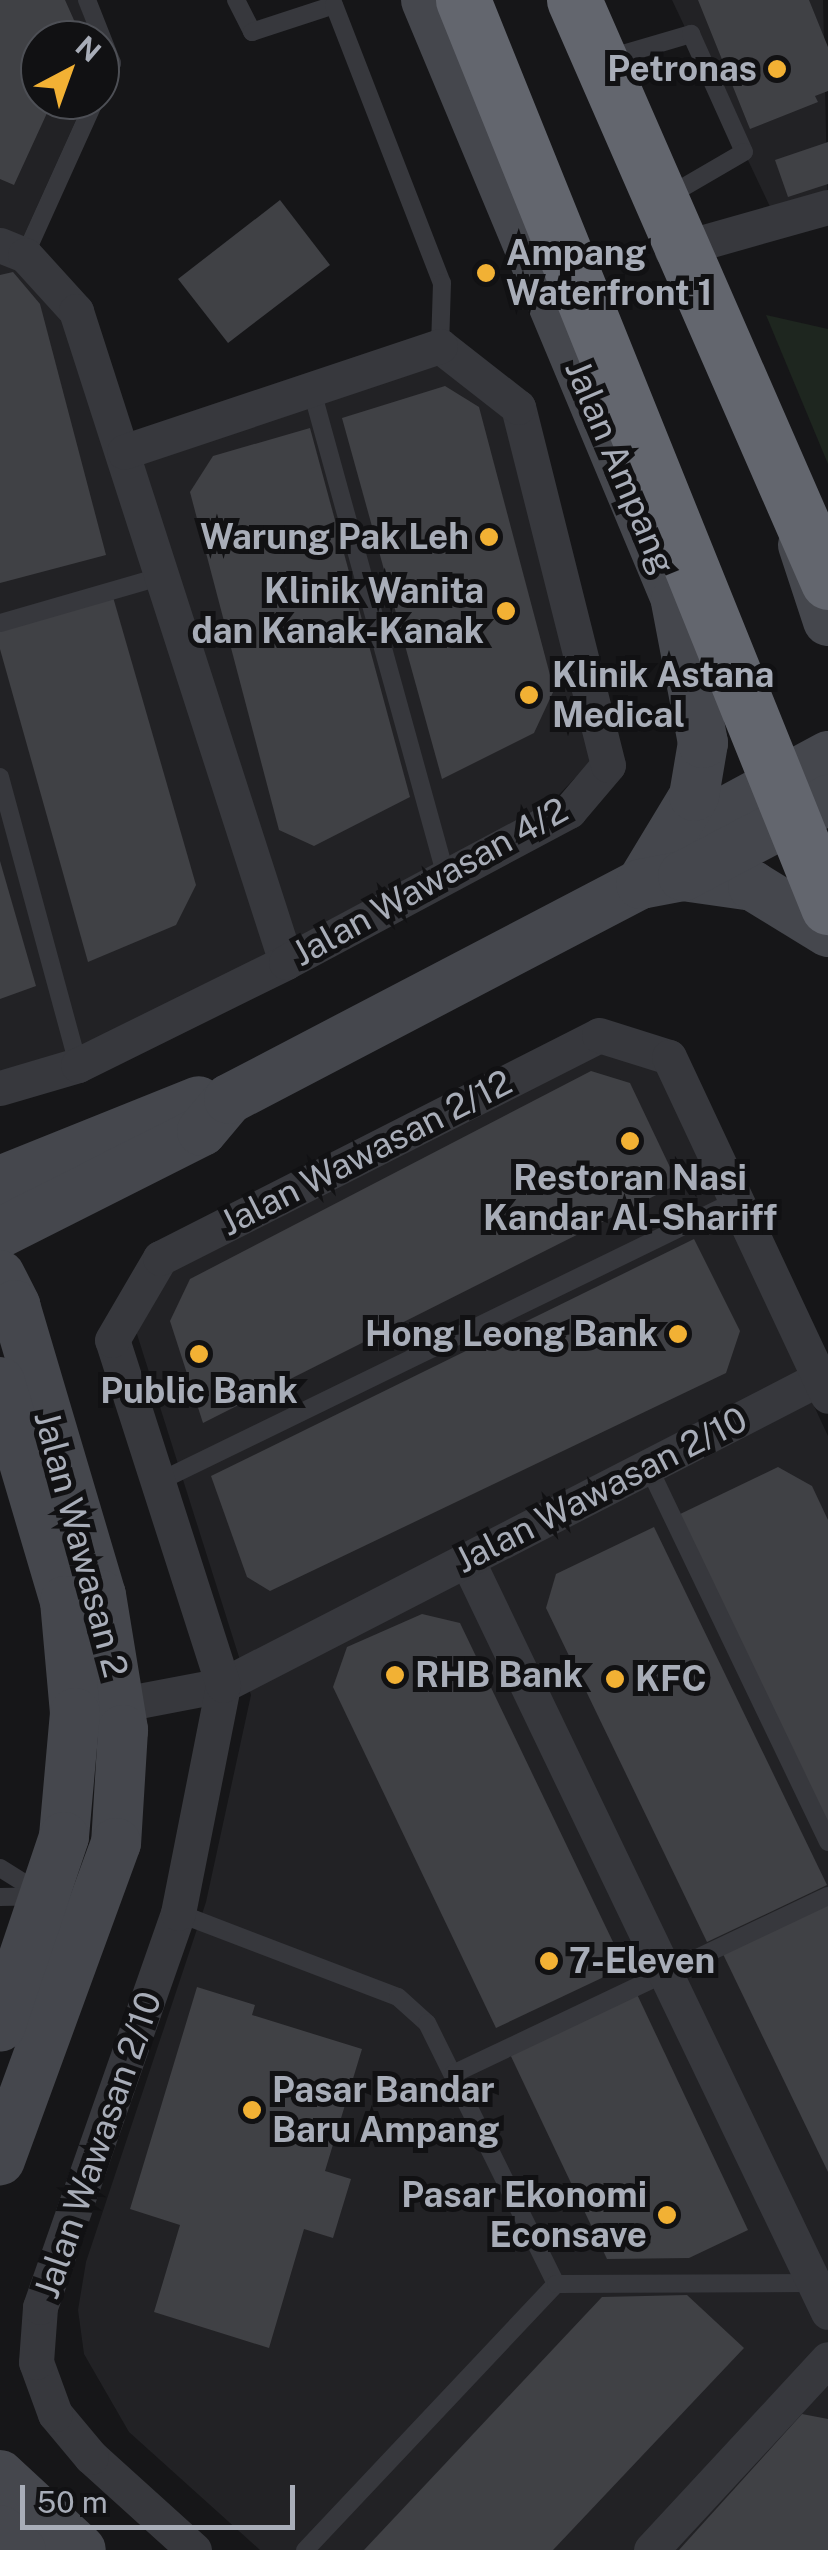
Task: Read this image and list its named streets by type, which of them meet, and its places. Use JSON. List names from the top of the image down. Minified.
{"streets":{"street":["Jalan Ampang","Jalan Wawasan 4/2","Jalan Wawasan 2/12","Jalan Wawasan 2/10","Jalan Wawasan 2"]},"crossings":[["Jalan Wawasan 2/12","Jalan Wawasan 2/10"],["Jalan Wawasan 2/10","Jalan Wawasan 2"]],"places":["Petronas","Ampang Waterfront 1","Warung Pak Leh","Klinik Wanita dan Kanak-Kanak","Klinik Astana Medical","Restoran Nasi Kandar Al-Shariff","Hong Leong Bank","Public Bank","RHB Bank","KFC","7-Eleven","Pasar Bandar Baru Ampang","Pasar Ekonomi Econsave"],"scale_bar":"50 m","north":"top right"}
